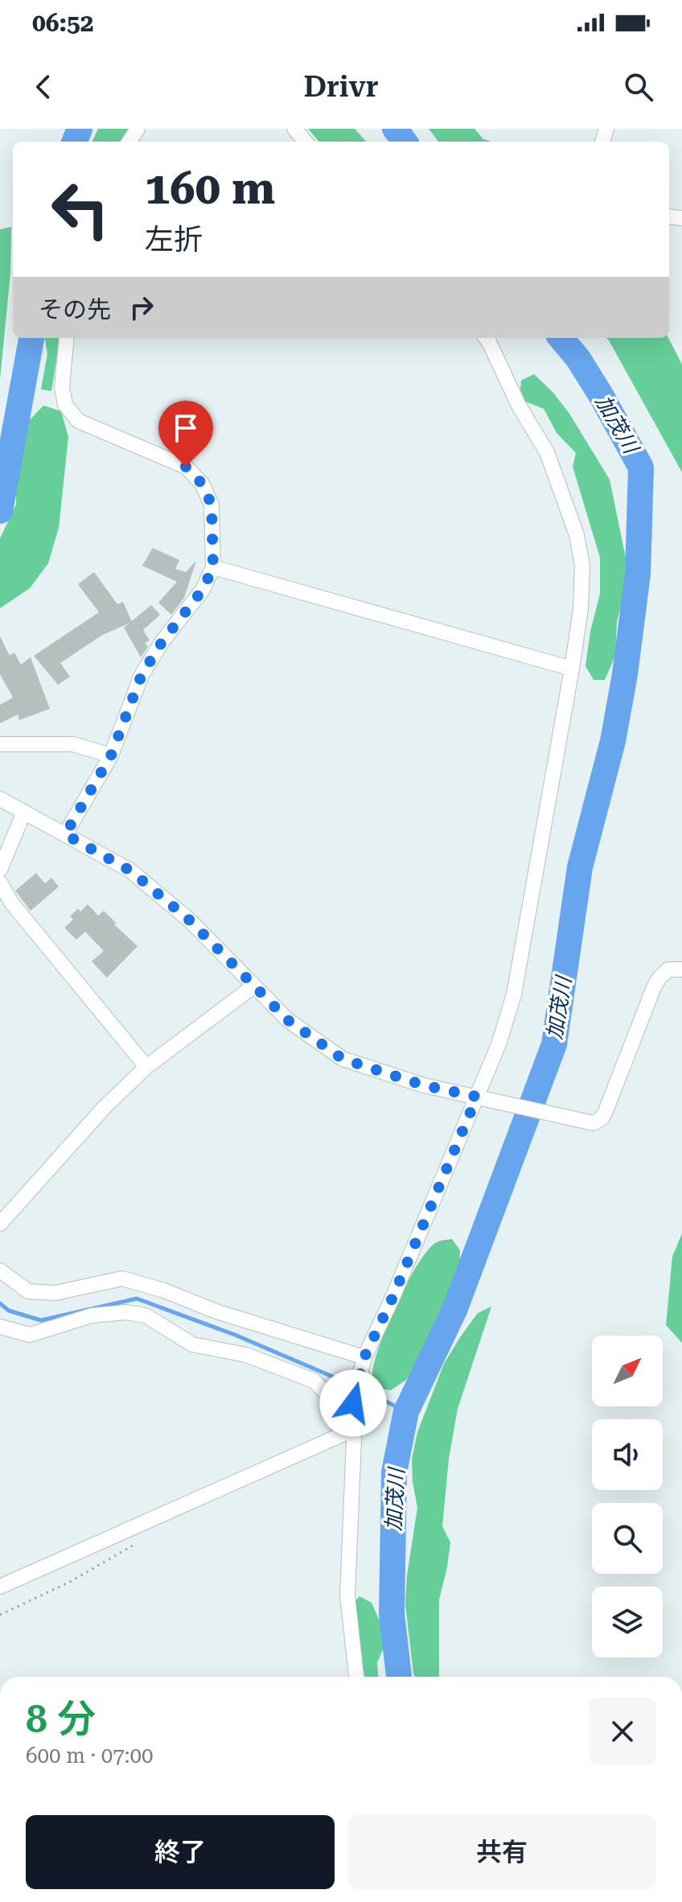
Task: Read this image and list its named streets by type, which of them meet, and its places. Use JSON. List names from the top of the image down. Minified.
{"water":["加茂川"],"north":"top right","page":{"status":"06:52","header":"Drivr","turn":["160 m","左折"],"then":"その先","heading":["8 分","600 m · 07:00"],"buttons":["終了","共有"]}}
